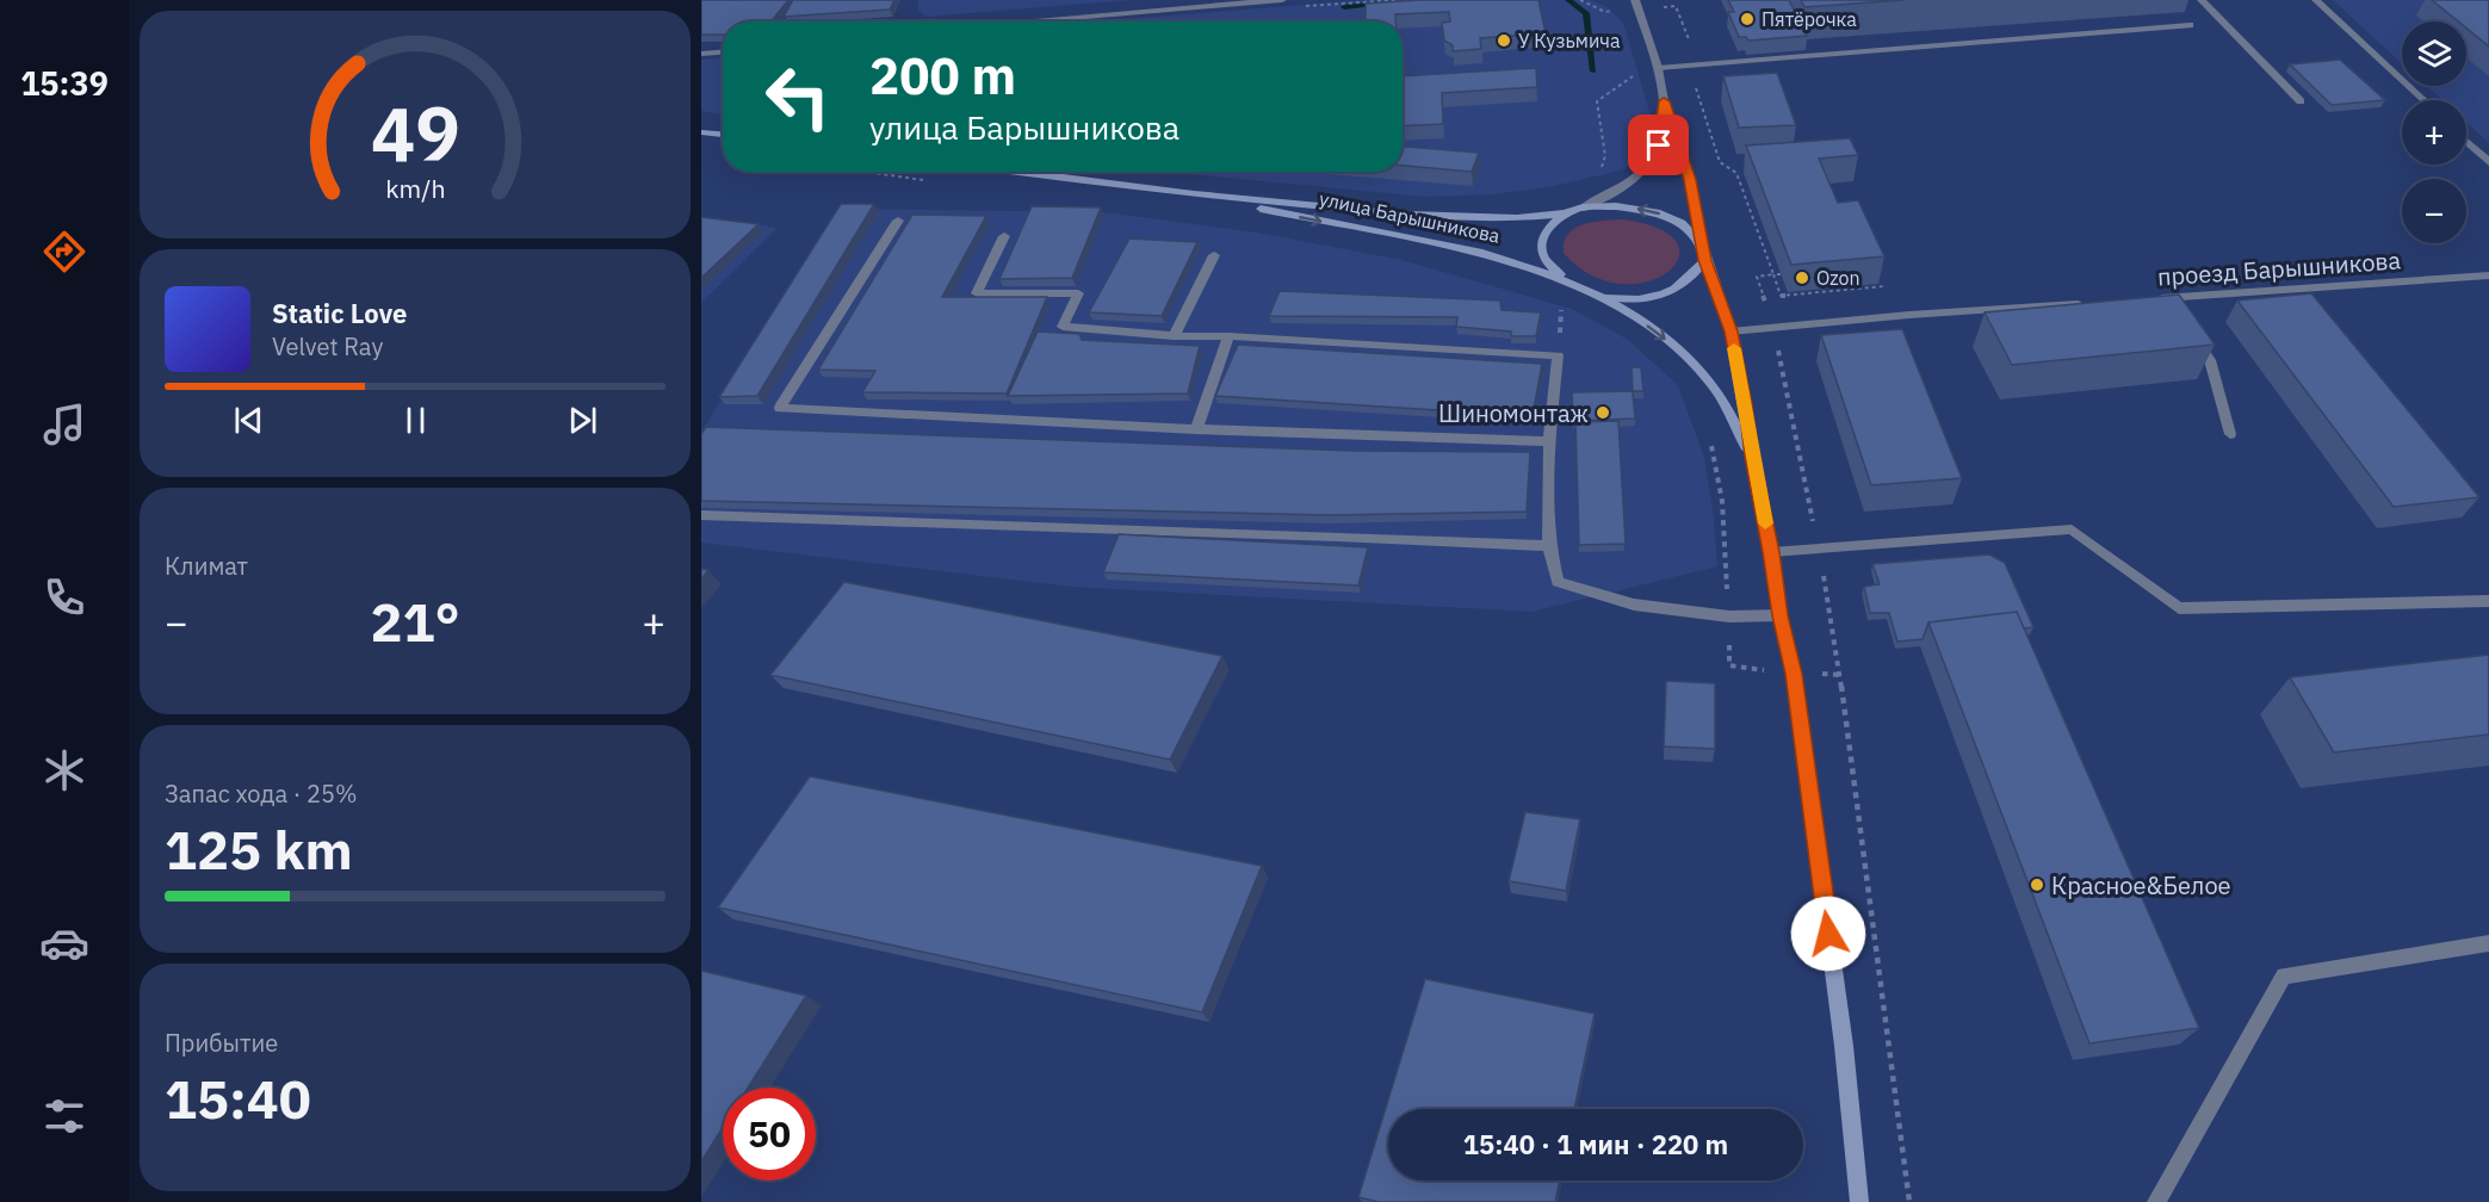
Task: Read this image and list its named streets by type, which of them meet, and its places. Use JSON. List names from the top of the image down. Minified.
{"streets":{"main road":["улица Барышникова"],"street":["проезд Барышникова"]},"places":["Пятёрочка","У Кузьмича","Ozon","Шиномонтаж","Красное&Белое"],"page":{"tabs":"15:39","map_buttons":["+","−"],"turn":["200 m","улица Барышникова"],"song":["Static Love","Velvet Ray"],"tile":["Климат",["Запас хода · 25%","125 km"],["Прибытие","15:40"]],"heat":["−","21°","+"],"limit":"50","trip":"15:40 · 1 мин · 220 m","gauge":["49","km/h"]}}
